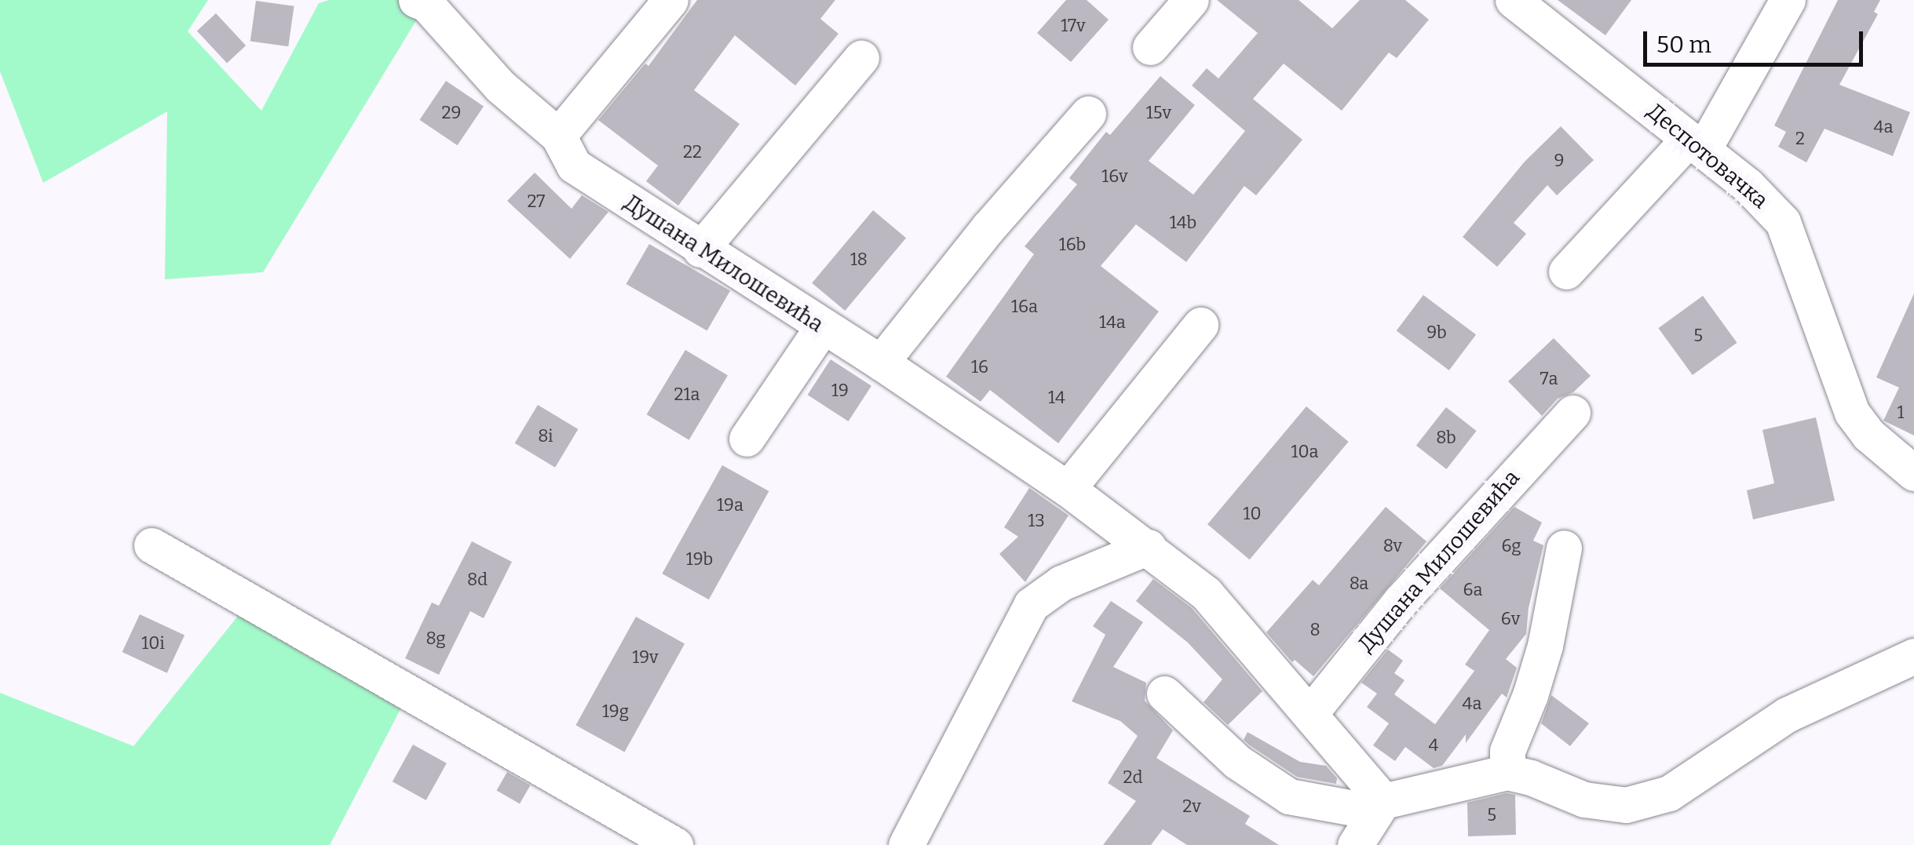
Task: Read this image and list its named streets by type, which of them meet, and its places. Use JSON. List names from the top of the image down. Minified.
{"streets":{"street":["Деспотовачка","Душана Милошевића"]},"house_numbers":["17v","29","15v","4a","2","22","9","16v","27","14b","16b","18","16a","14a","9b","5","16","7a","19","21a","14","1","8i","8b","10a","19a","10","13","8v","6g","19b","8d","8a","6a","6v","8","8g","10i","19v","4a","19g","4","2d","2v","5"],"scale_bar":"50 m"}
